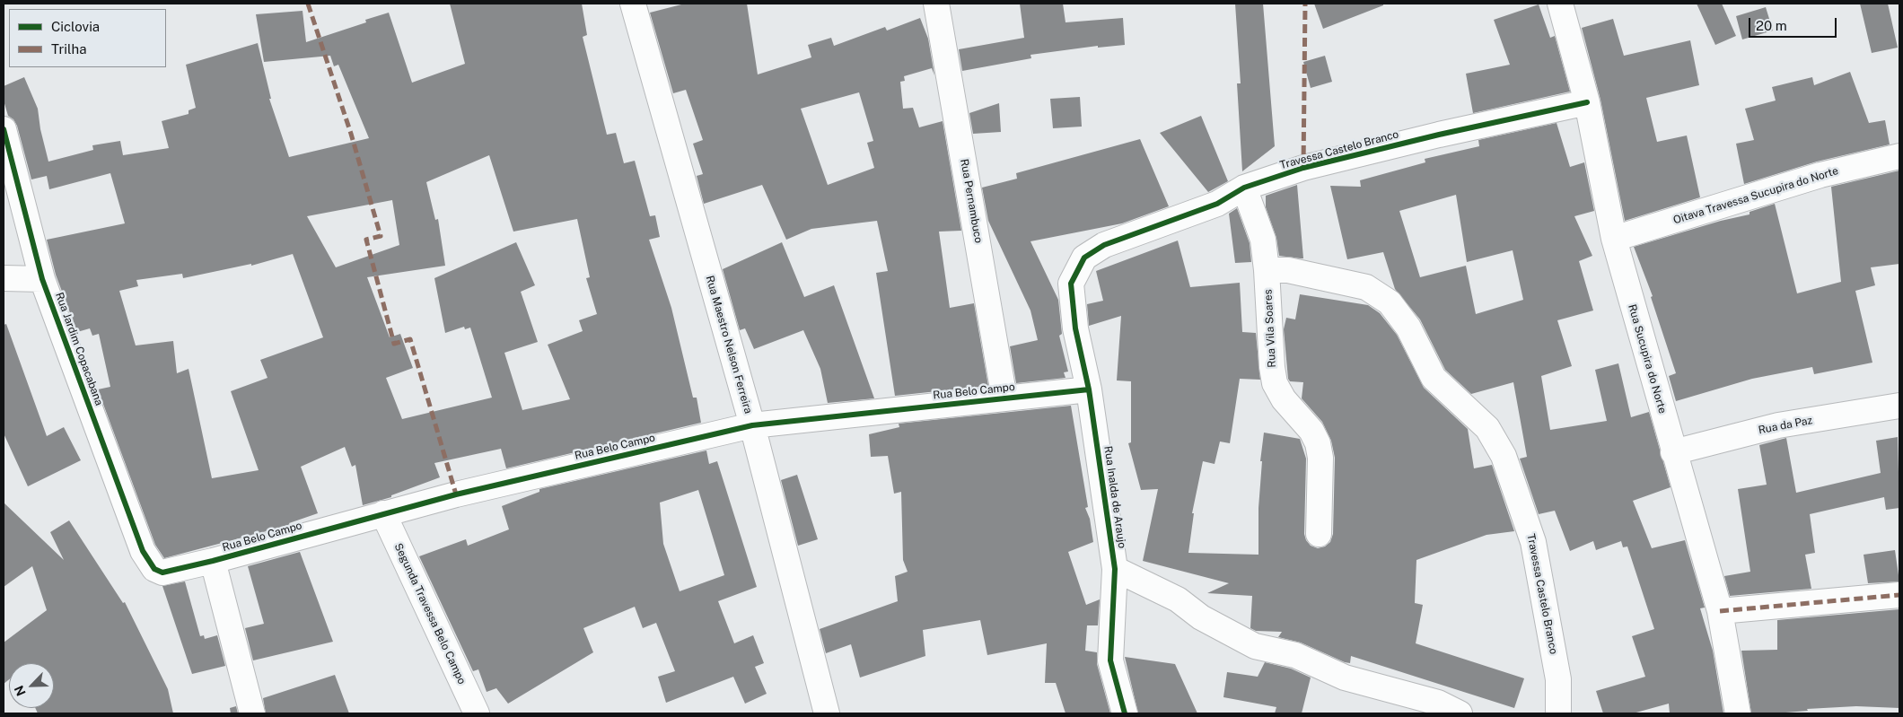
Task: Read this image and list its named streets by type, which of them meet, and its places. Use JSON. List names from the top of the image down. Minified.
{"streets":{"street":["Travessa Castelo Branco","Oitava Travessa Sucupira do Norte","Rua Pernambuco","Rua Vila Soares","Rua Maestro Nelson Ferreira","Rua Jardim Copacabana","Rua Sucupira do Norte","Rua Belo Campo","Rua da Paz","Rua Inalda de Araujo","Segunda Travessa Belo Campo"]},"crossings":[["Travessa Castelo Branco","Rua Vila Soares"],["Travessa Castelo Branco","Rua Sucupira do Norte"],["Travessa Castelo Branco","Rua Inalda de Araujo"],["Oitava Travessa Sucupira do Norte","Rua Sucupira do Norte"],["Rua Pernambuco","Rua Belo Campo"],["Rua Maestro Nelson Ferreira","Rua Belo Campo"],["Rua Jardim Copacabana","Rua Belo Campo"],["Rua Sucupira do Norte","Rua da Paz"],["Rua Belo Campo","Rua Inalda de Araujo"],["Rua Belo Campo","Segunda Travessa Belo Campo"]],"legend":["Ciclovia","Trilha"],"scale_bar":"20 m","north":"bottom left"}
